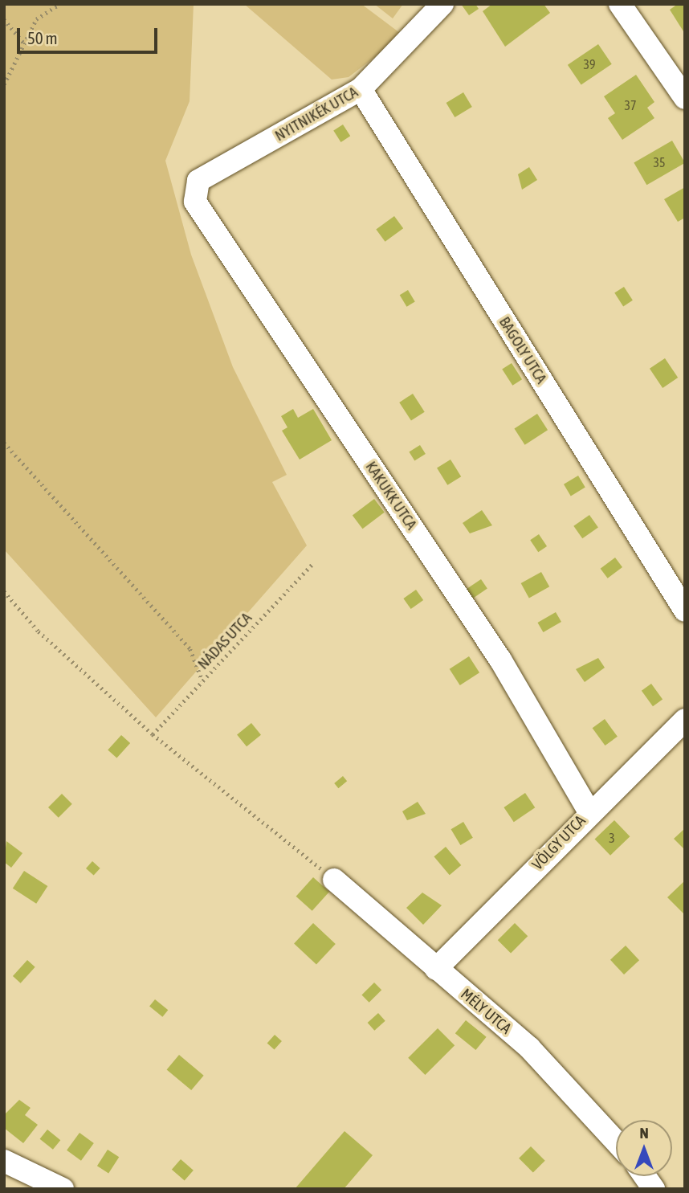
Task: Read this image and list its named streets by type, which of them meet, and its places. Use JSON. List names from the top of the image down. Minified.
{"streets":{"street":["NYITNIKÉK UTCA","BAGOLY UTCA","KAKUKK UTCA","VÖLGY UTCA","MÉLY UTCA"],"path":["NÁDAS UTCA"]},"crossings":[["NYITNIKÉK UTCA","BAGOLY UTCA"],["NYITNIKÉK UTCA","KAKUKK UTCA"],["KAKUKK UTCA","VÖLGY UTCA"],["VÖLGY UTCA","MÉLY UTCA"]],"house_numbers":["39","37","35","3"],"scale_bar":"50 m","north":"top"}
